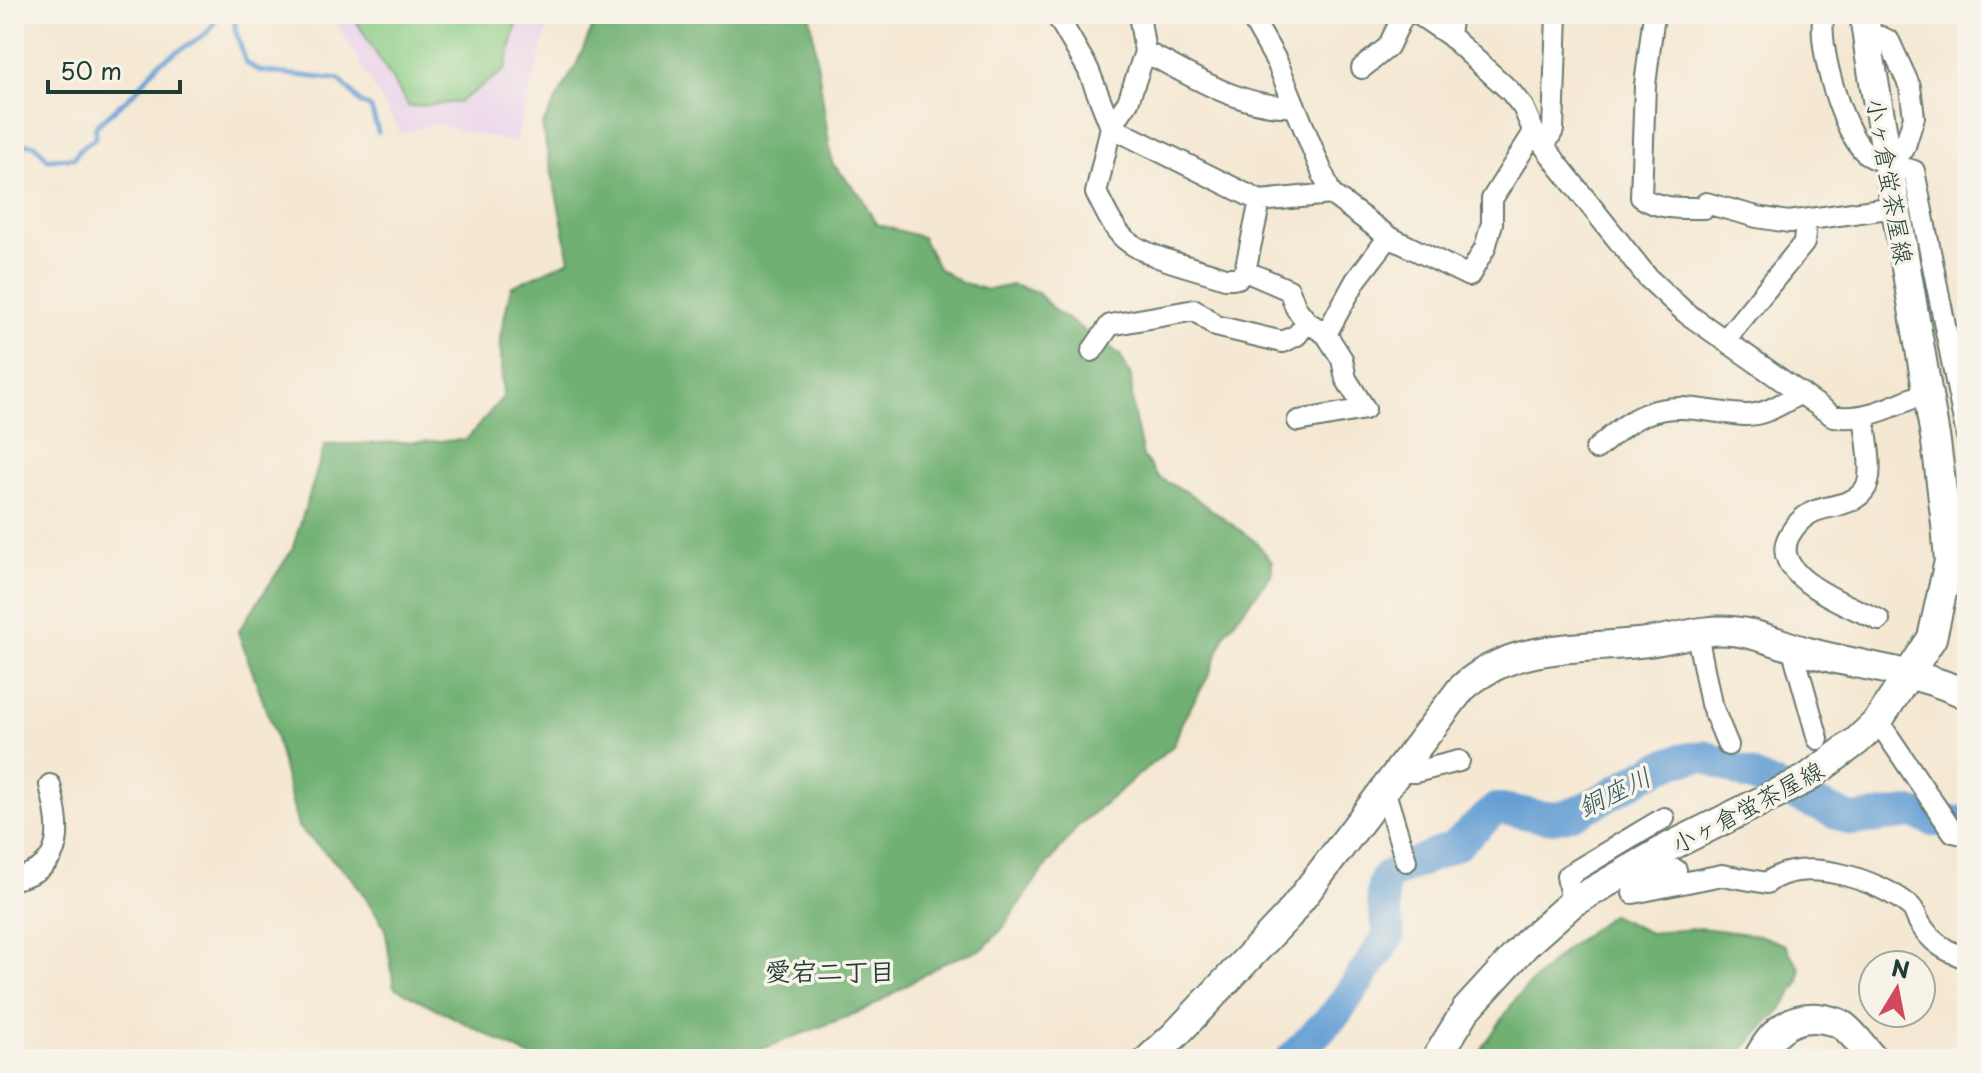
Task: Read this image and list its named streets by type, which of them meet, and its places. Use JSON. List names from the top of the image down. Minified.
{"streets":{"street":["小ヶ倉蛍茶屋線"]},"districts":["愛宕二丁目"],"water":["銅座川"],"scale_bar":"50 m","north":"top"}
